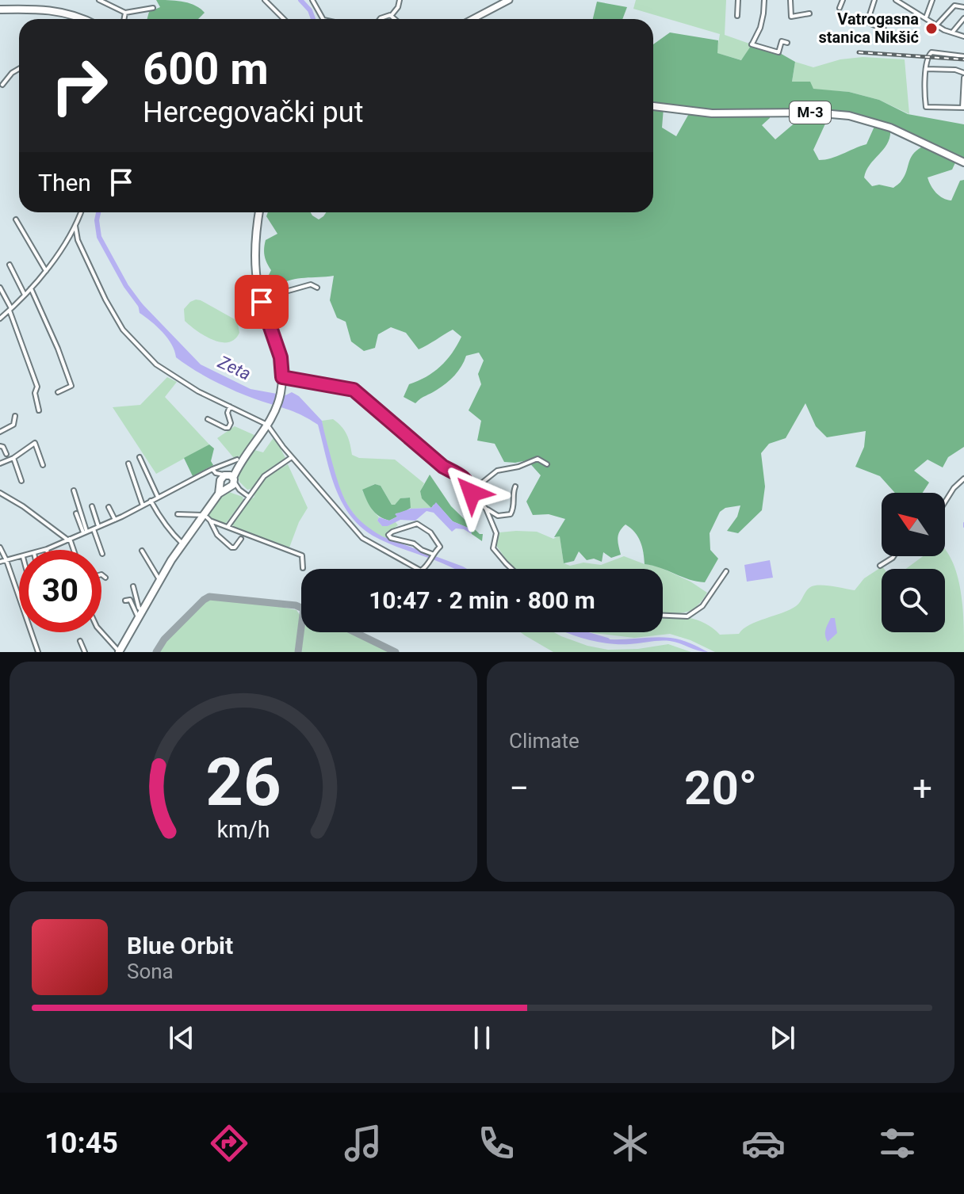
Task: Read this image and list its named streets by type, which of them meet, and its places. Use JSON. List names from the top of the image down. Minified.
{"streets":{"main road":["M-3"]},"water":["Zeta"],"places":["Vatrogasna stanica Nikšić"],"north":"top left","page":{"turn":["600 m","Hercegovački put"],"then":"Then","limit":"30","trip":"10:47 · 2 min · 800 m","tile":"Climate","heat":["−","20°","+"],"song":["Blue Orbit","Sona"],"tabs":"10:45","gauge":["26","km/h"]}}
